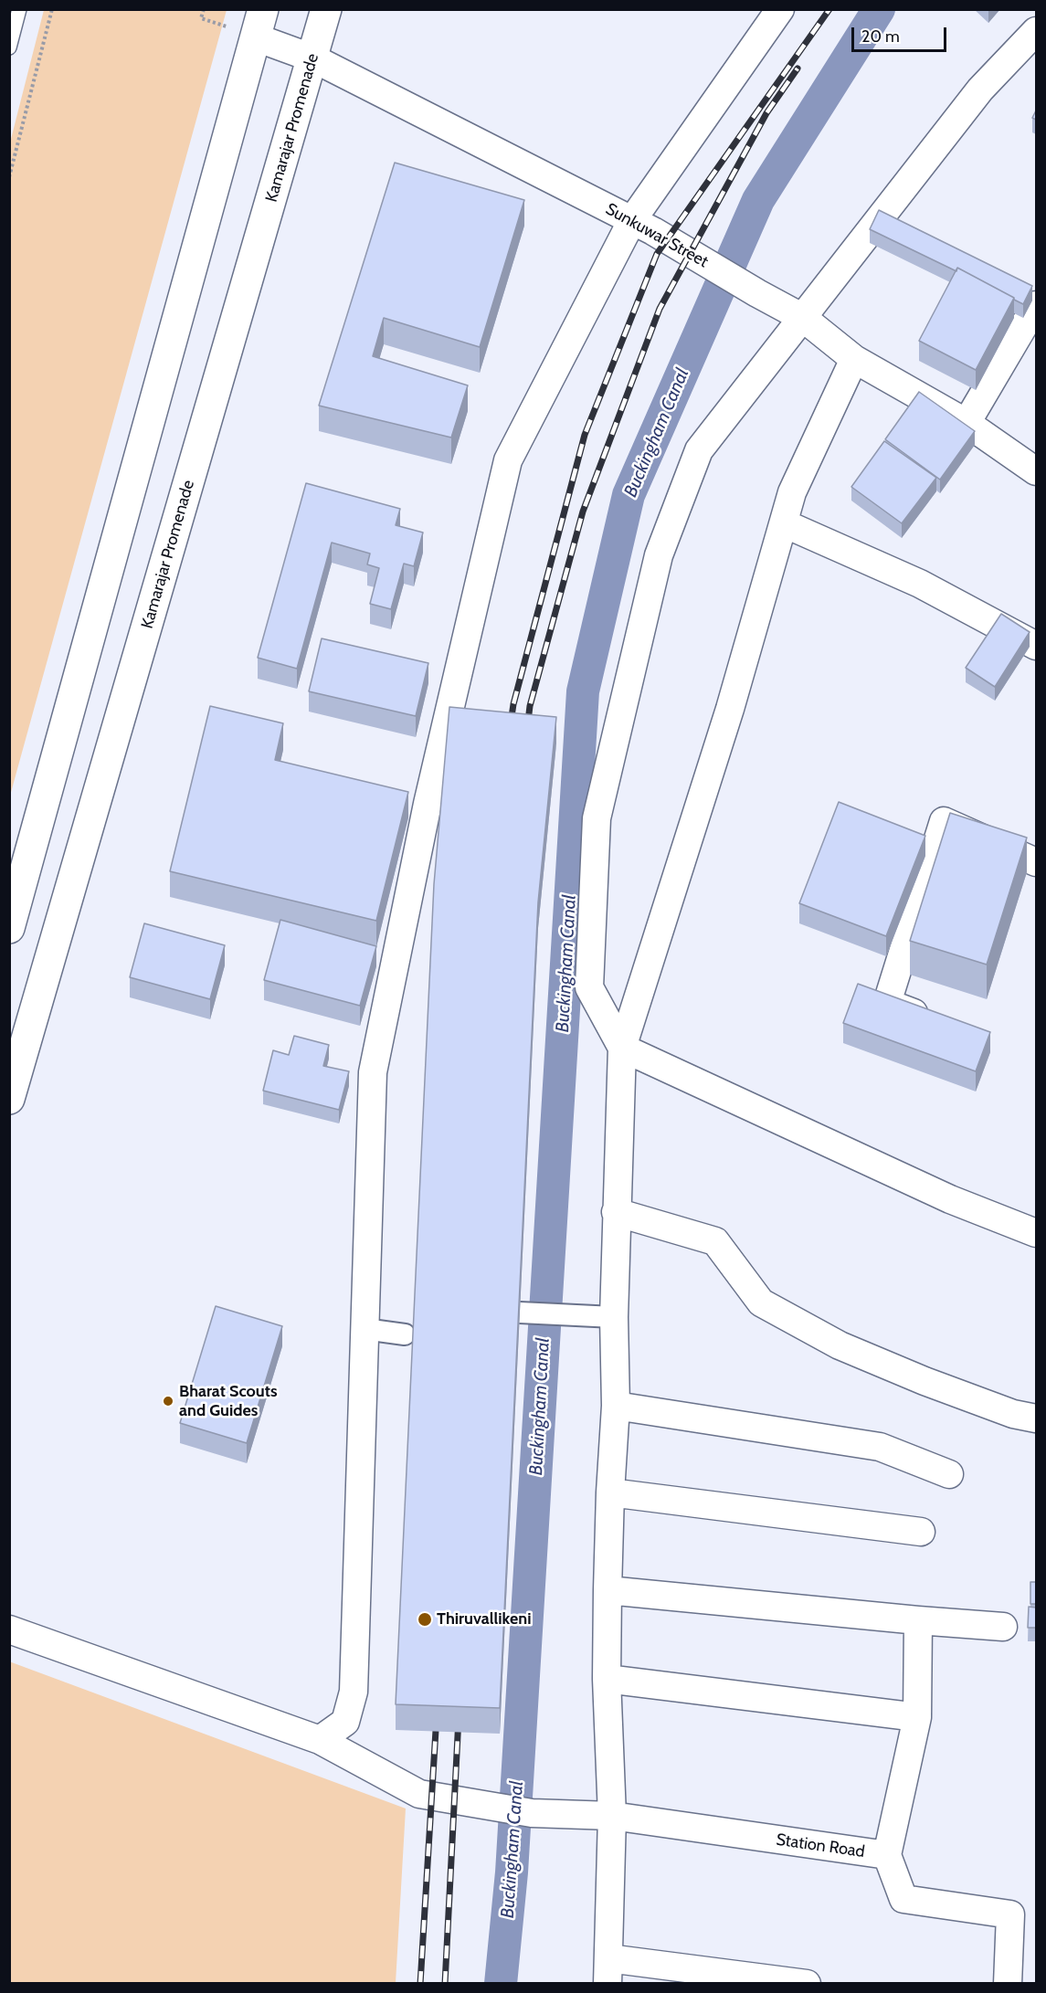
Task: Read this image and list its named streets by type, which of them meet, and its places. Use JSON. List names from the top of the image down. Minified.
{"streets":{"main road":["Kamarajar Promenade"],"street":["Sunkuwar Street","Station Road"]},"crossings":[["Kamarajar Promenade","Sunkuwar Street"]],"water":["Buckingham Canal"],"places":["Bharat Scouts and Guides","Thiruvallikeni"],"scale_bar":"20 m"}
